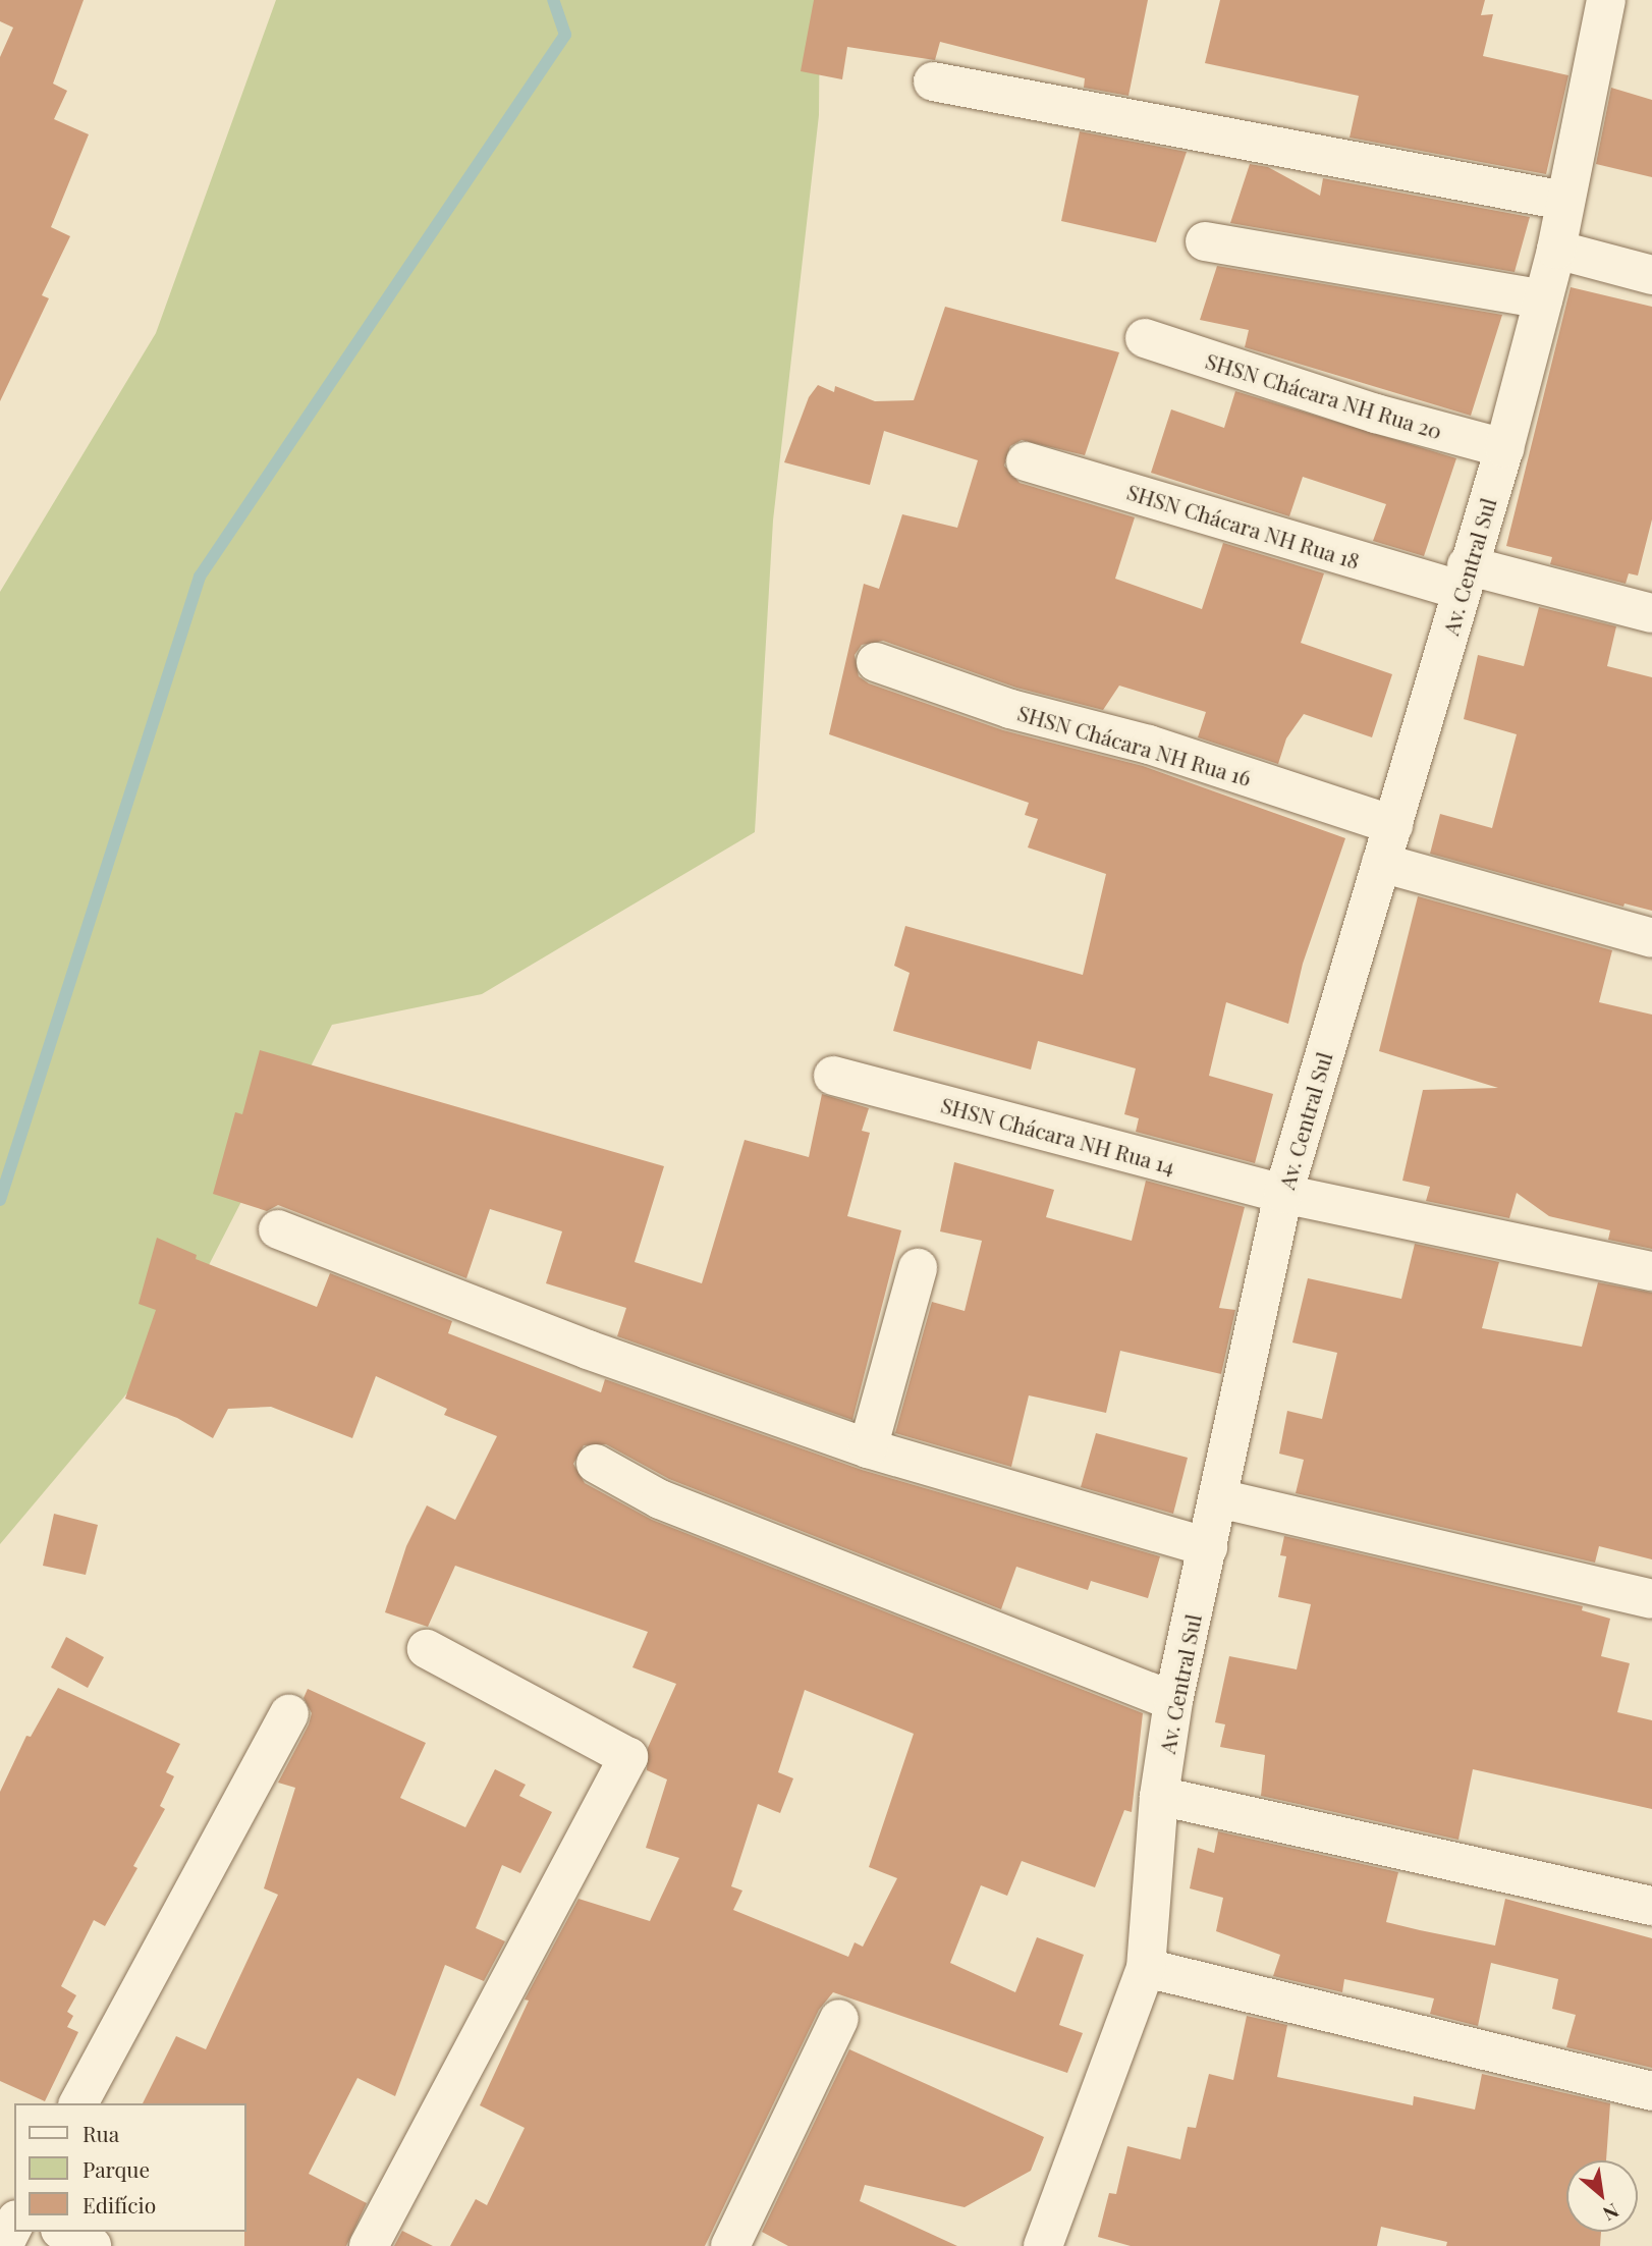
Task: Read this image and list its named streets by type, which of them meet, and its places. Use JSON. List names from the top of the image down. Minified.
{"streets":{"street":["SHSN Chácara NH Rua 20","SHSN Chácara NH Rua 18","Av. Central Sul","SHSN Chácara NH Rua 16","SHSN Chácara NH Rua 14"]},"crossings":[["SHSN Chácara NH Rua 20","Av. Central Sul"],["SHSN Chácara NH Rua 18","Av. Central Sul"],["Av. Central Sul","SHSN Chácara NH Rua 16"],["Av. Central Sul","SHSN Chácara NH Rua 14"]],"legend":["Rua","Parque","Edifício"],"north":"bottom right"}
